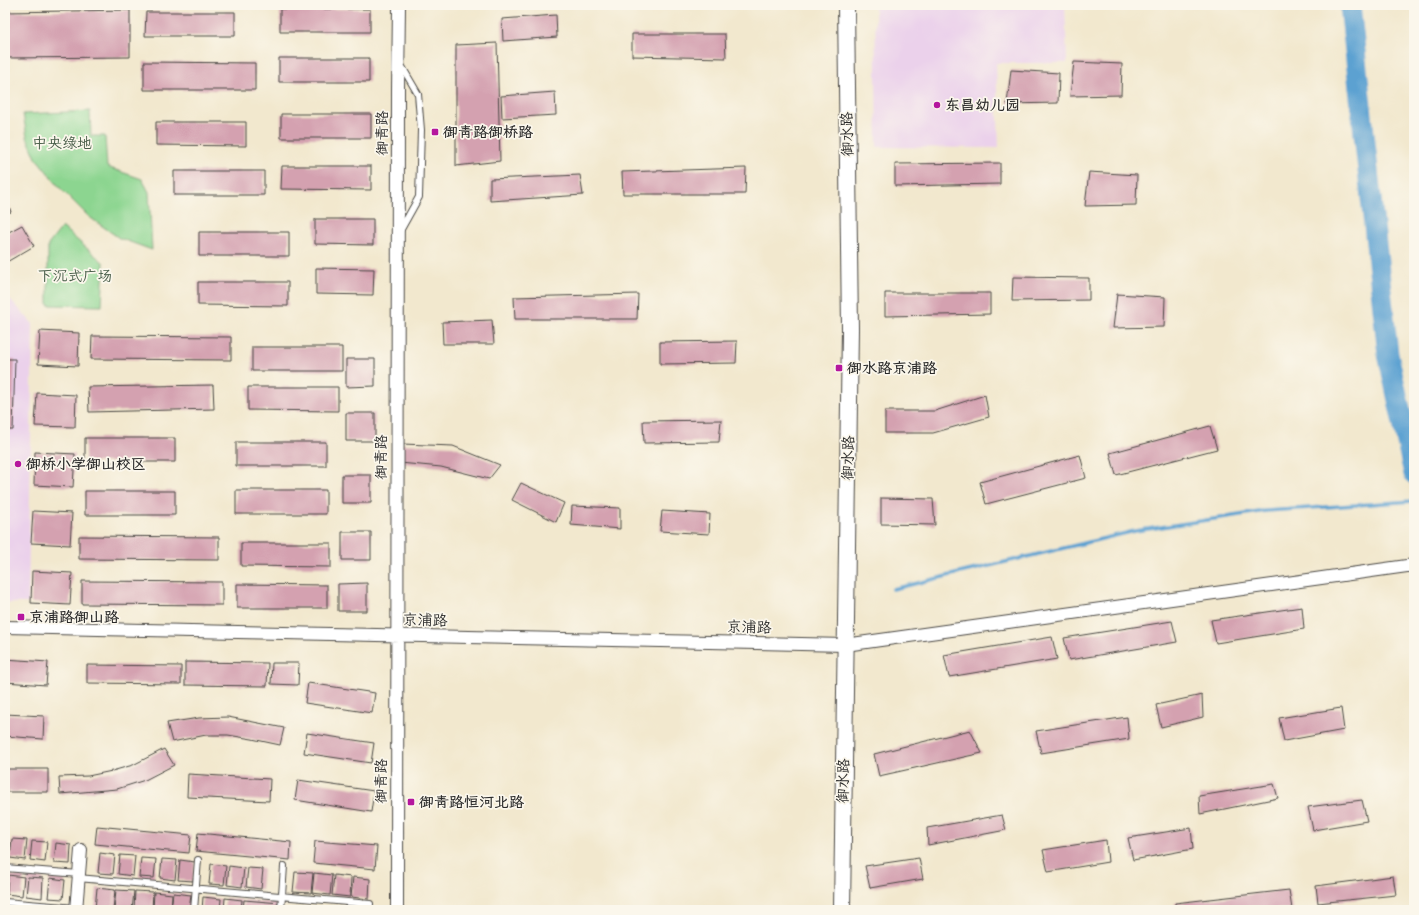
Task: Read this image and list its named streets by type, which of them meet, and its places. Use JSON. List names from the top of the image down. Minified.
{"streets":{"street":["御青路","御水路","京浦路"]},"crossings":[["御青路","京浦路"],["御水路","京浦路"]],"parks":["中央绿地","下沉式广场"],"places":{"other":["东昌幼儿园","御桥小学御山校区"],"transit":["御青路御桥路","御水路京浦路","京浦路御山路","御青路恒河北路"]}}
